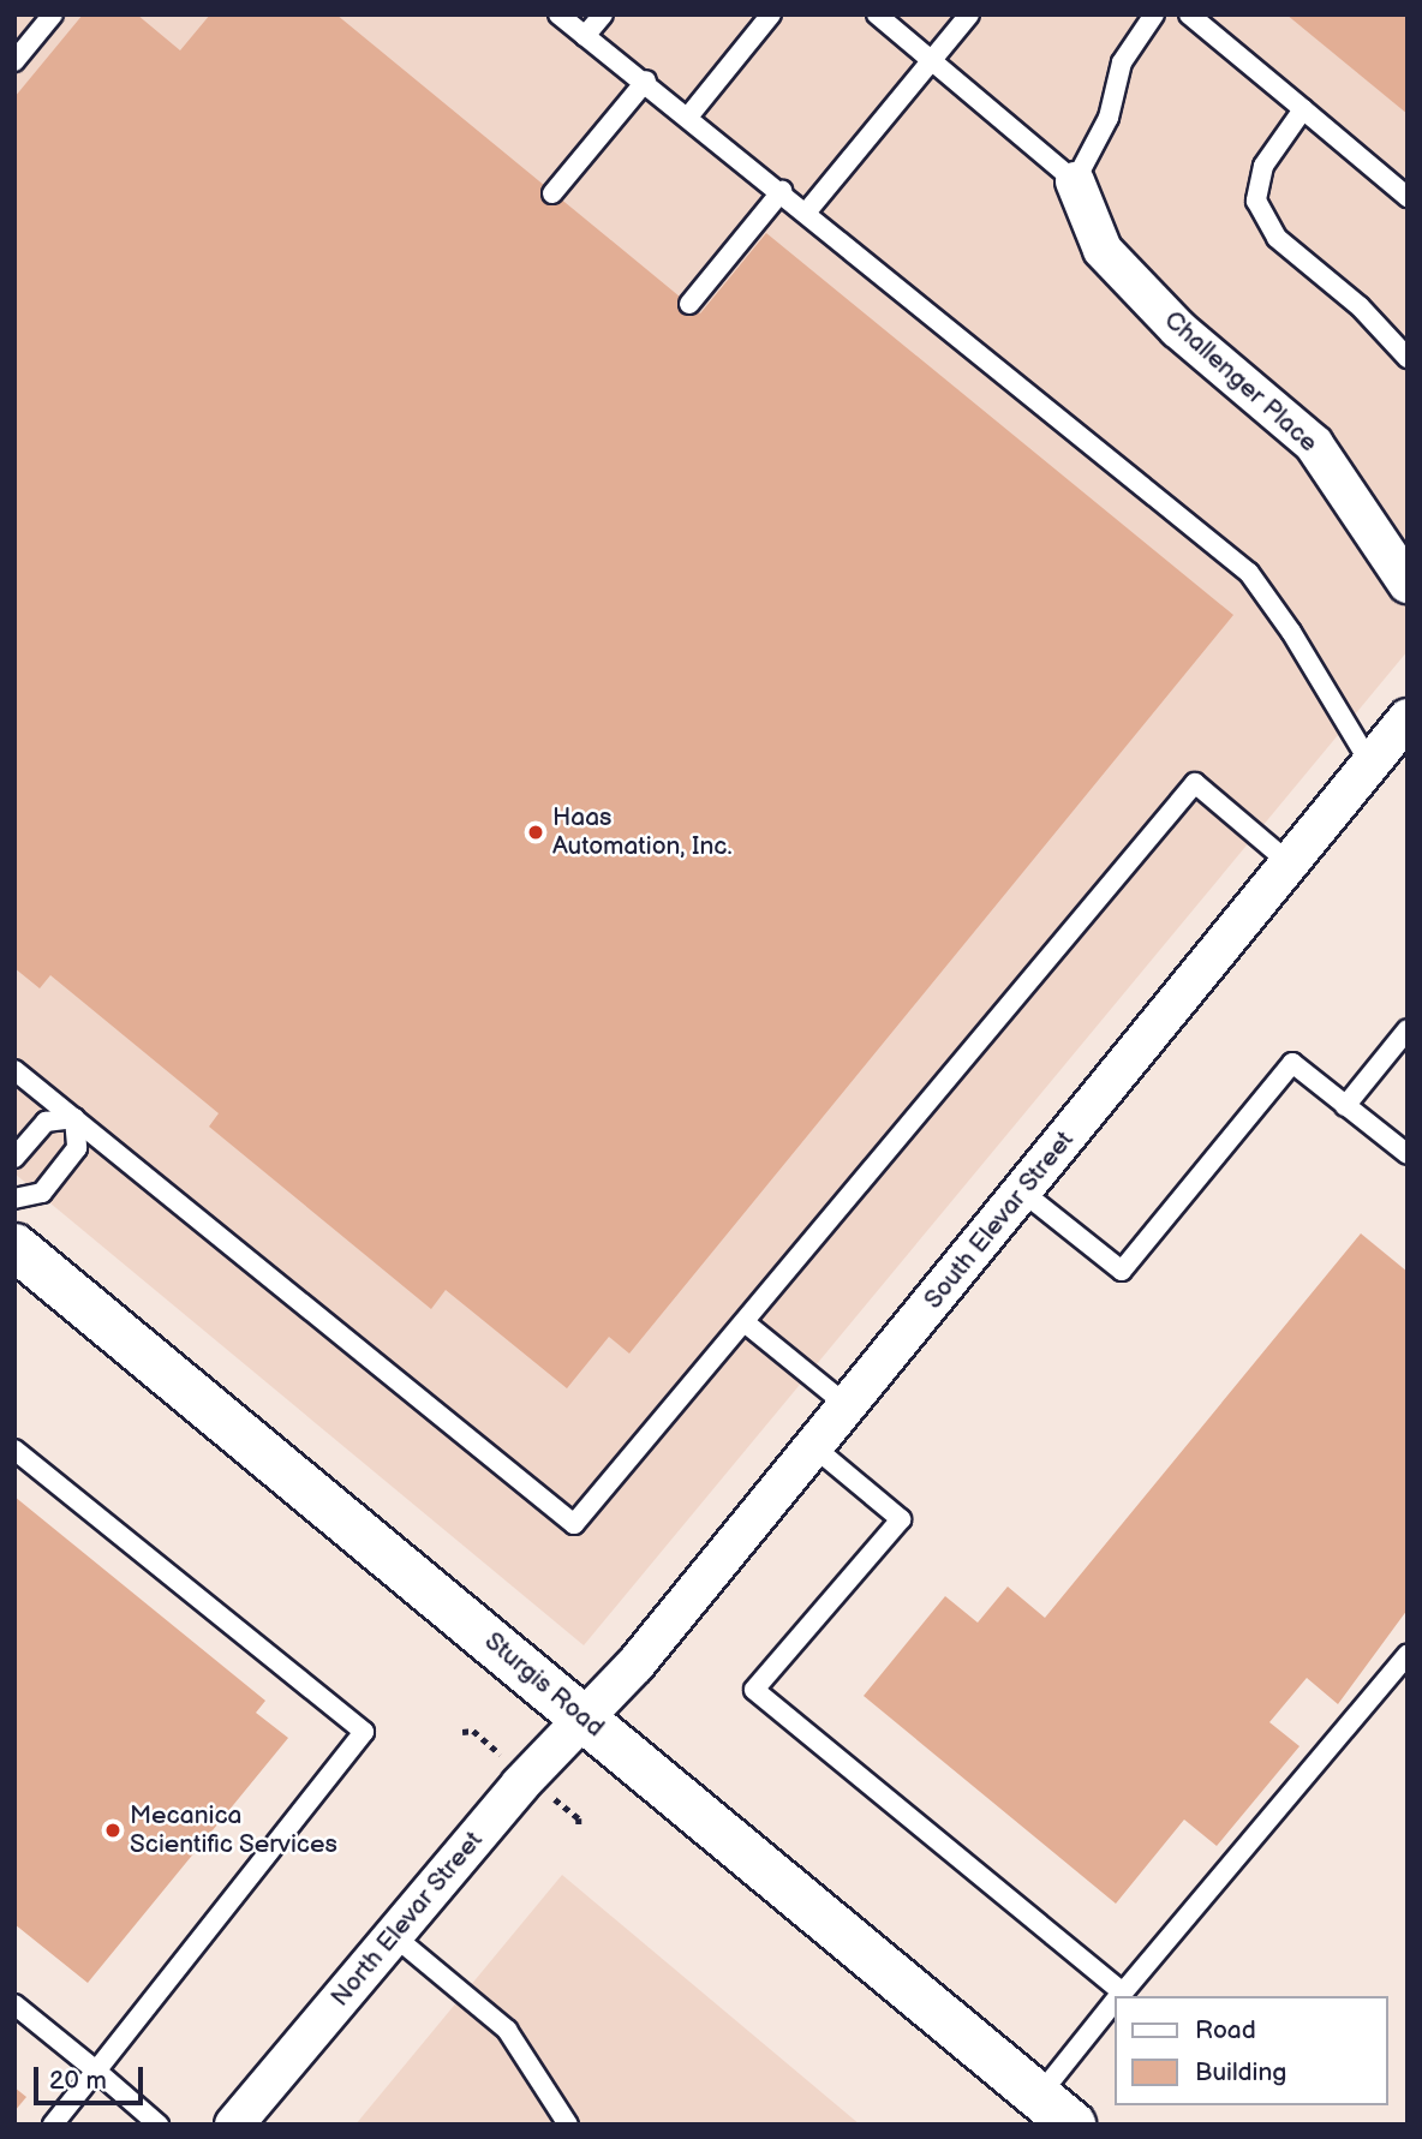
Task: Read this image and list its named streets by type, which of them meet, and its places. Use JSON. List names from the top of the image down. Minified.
{"streets":{"street":["Challenger Place","South Elevar Street","Sturgis Road","North Elevar Street"]},"crossings":[["South Elevar Street","Sturgis Road"],["South Elevar Street","North Elevar Street"],["Sturgis Road","North Elevar Street"]],"places":["Haas Automation, Inc.","Mecanica Scientific Services"],"legend":["Road","Building"],"scale_bar":"20 m"}
